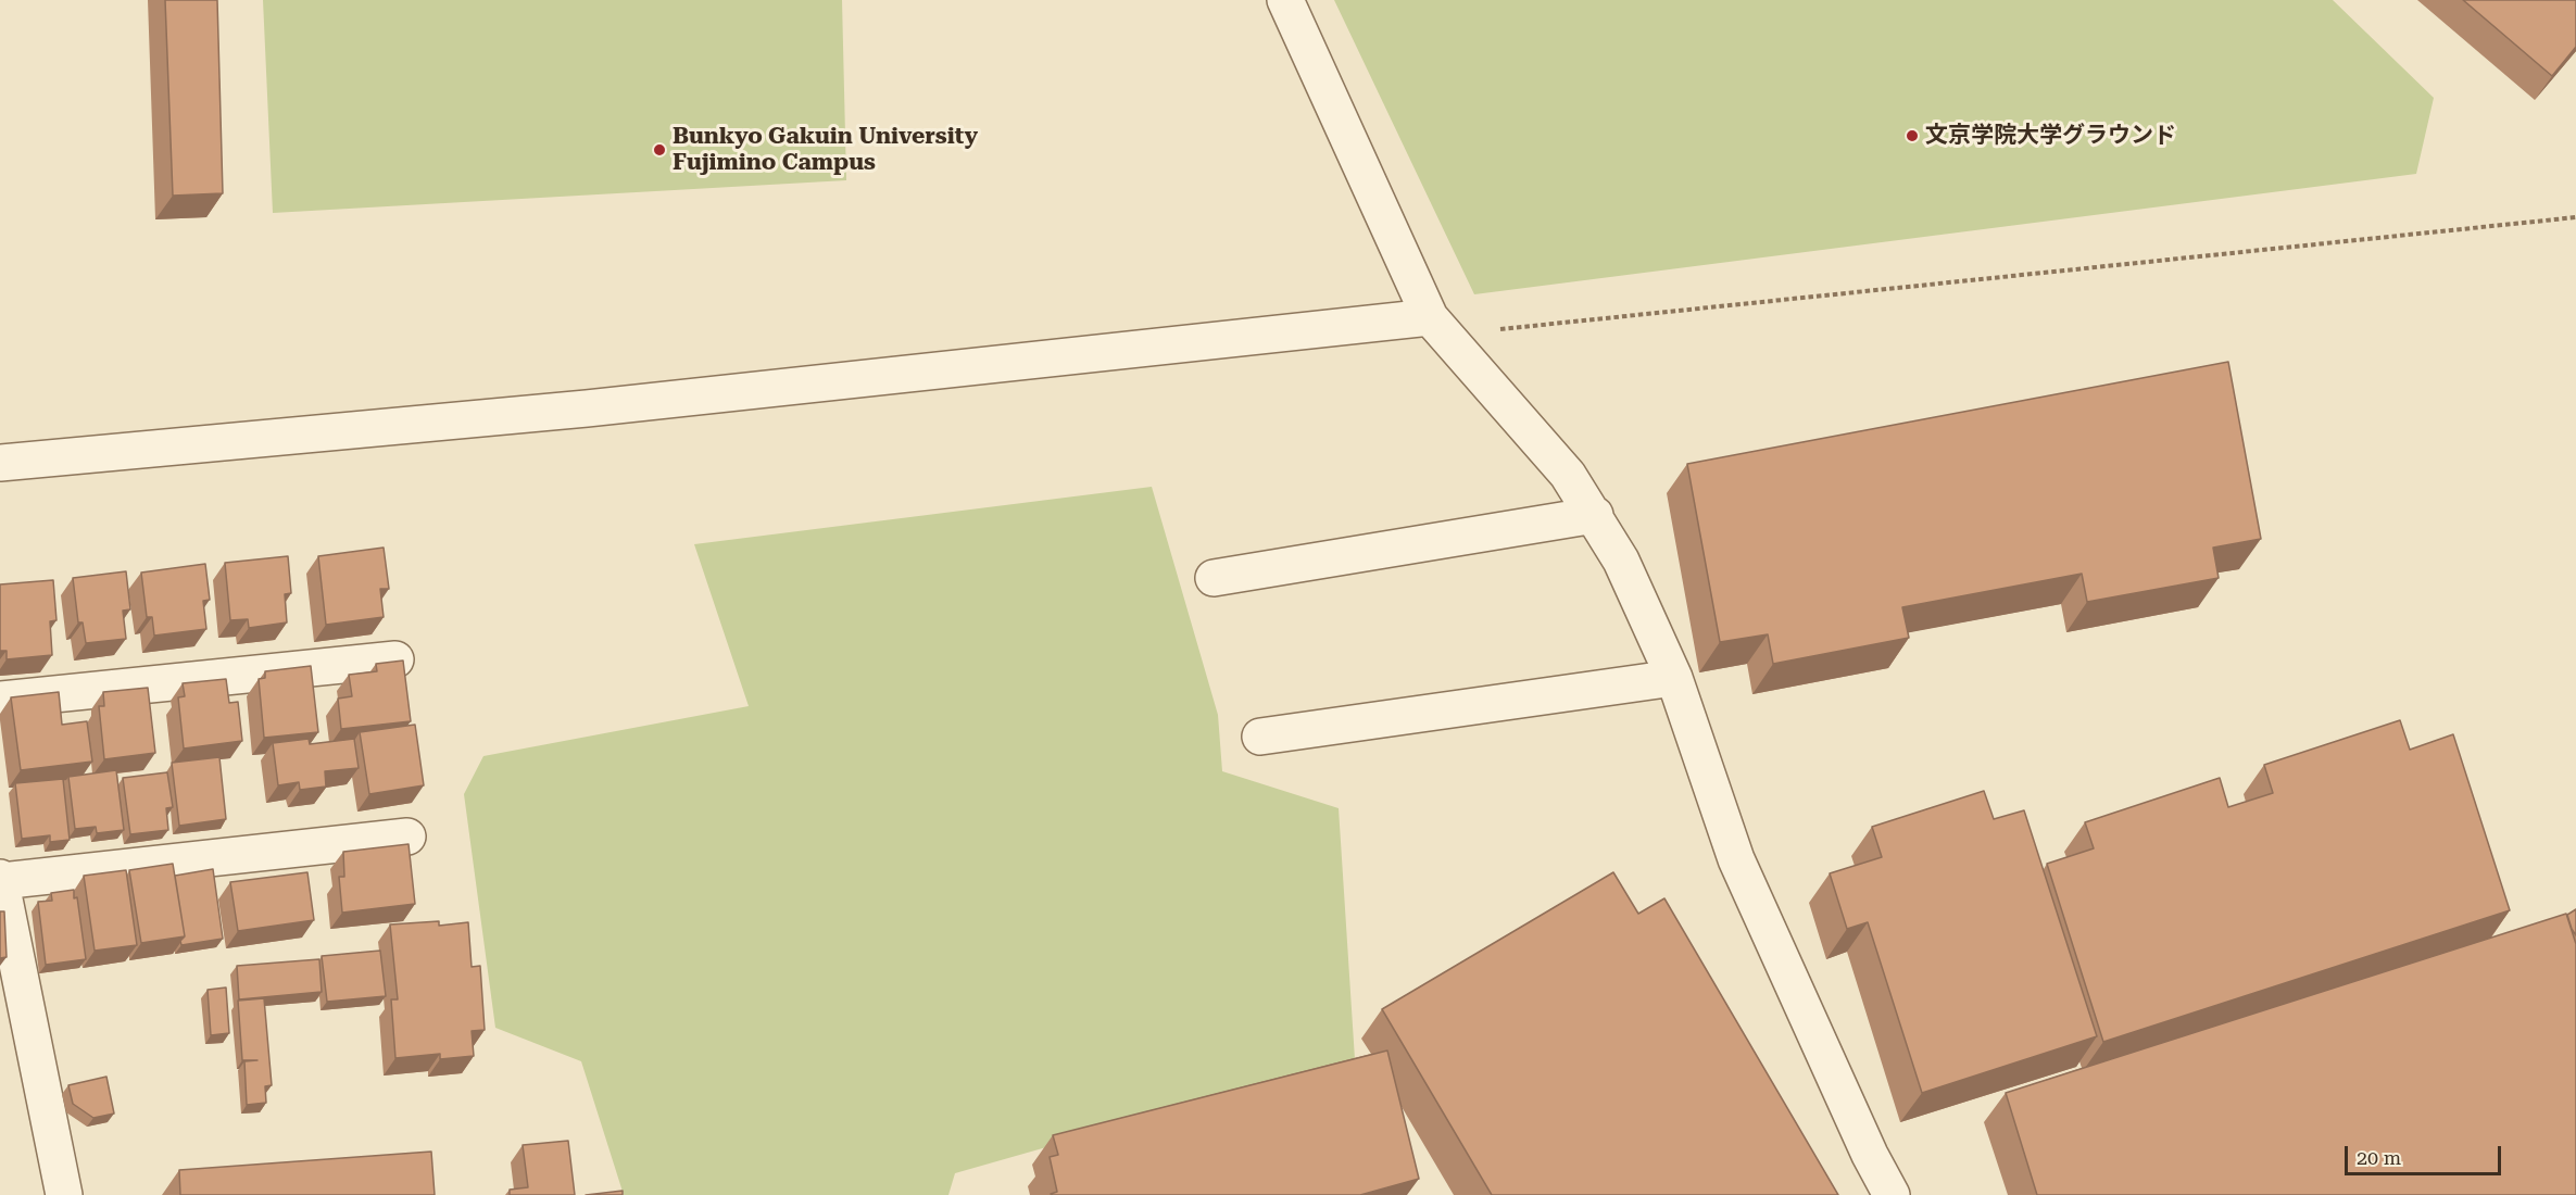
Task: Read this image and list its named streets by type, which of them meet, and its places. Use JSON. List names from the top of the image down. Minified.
{"places":["文京学院大学グラウンド","Bunkyo Gakuin University Fujimino Campus"],"scale_bar":"20 m"}
